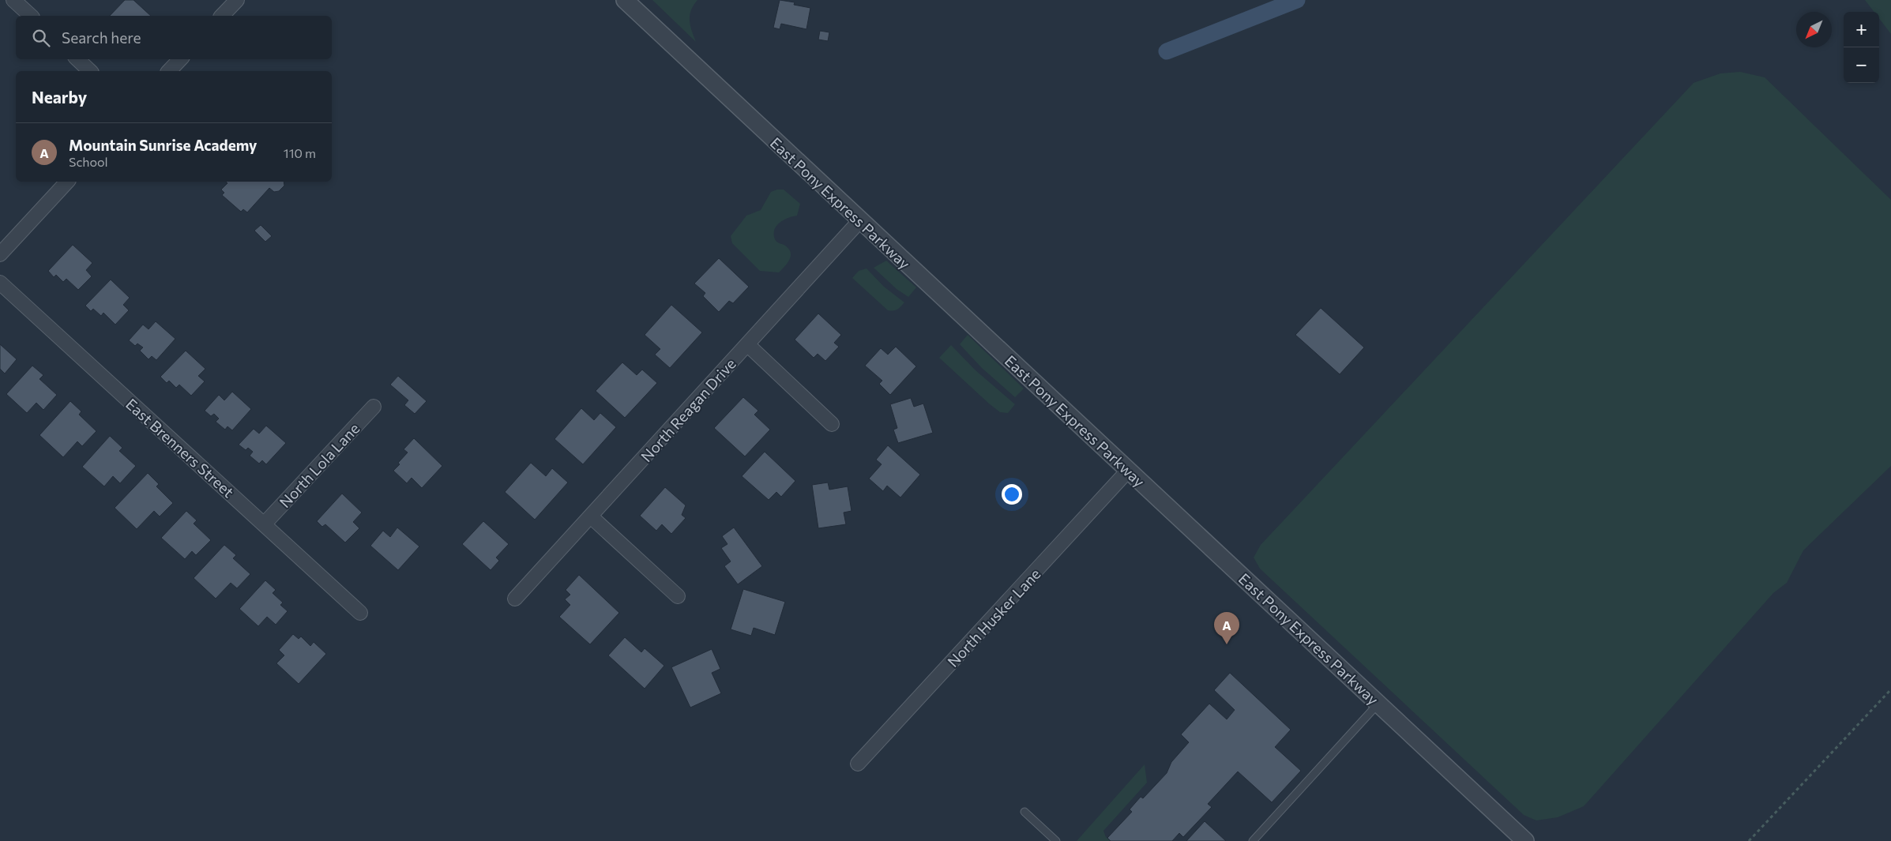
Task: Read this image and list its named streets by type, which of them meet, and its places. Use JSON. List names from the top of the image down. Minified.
{"streets":{"street":["East Pony Express Parkway","North Reagan Drive","East Brenners Street","North Lola Lane","North Husker Lane"]},"crossings":[["East Pony Express Parkway","North Reagan Drive"],["East Pony Express Parkway","North Husker Lane"],["East Brenners Street","North Lola Lane"]],"north":"bottom left","page":{"map_buttons":["+","−"],"search":"Search here","heading":"Nearby","list":[{"mark":"A","name":"Mountain Sunrise Academy","note":"School","value":"110 m"}],"pins":"A"}}
